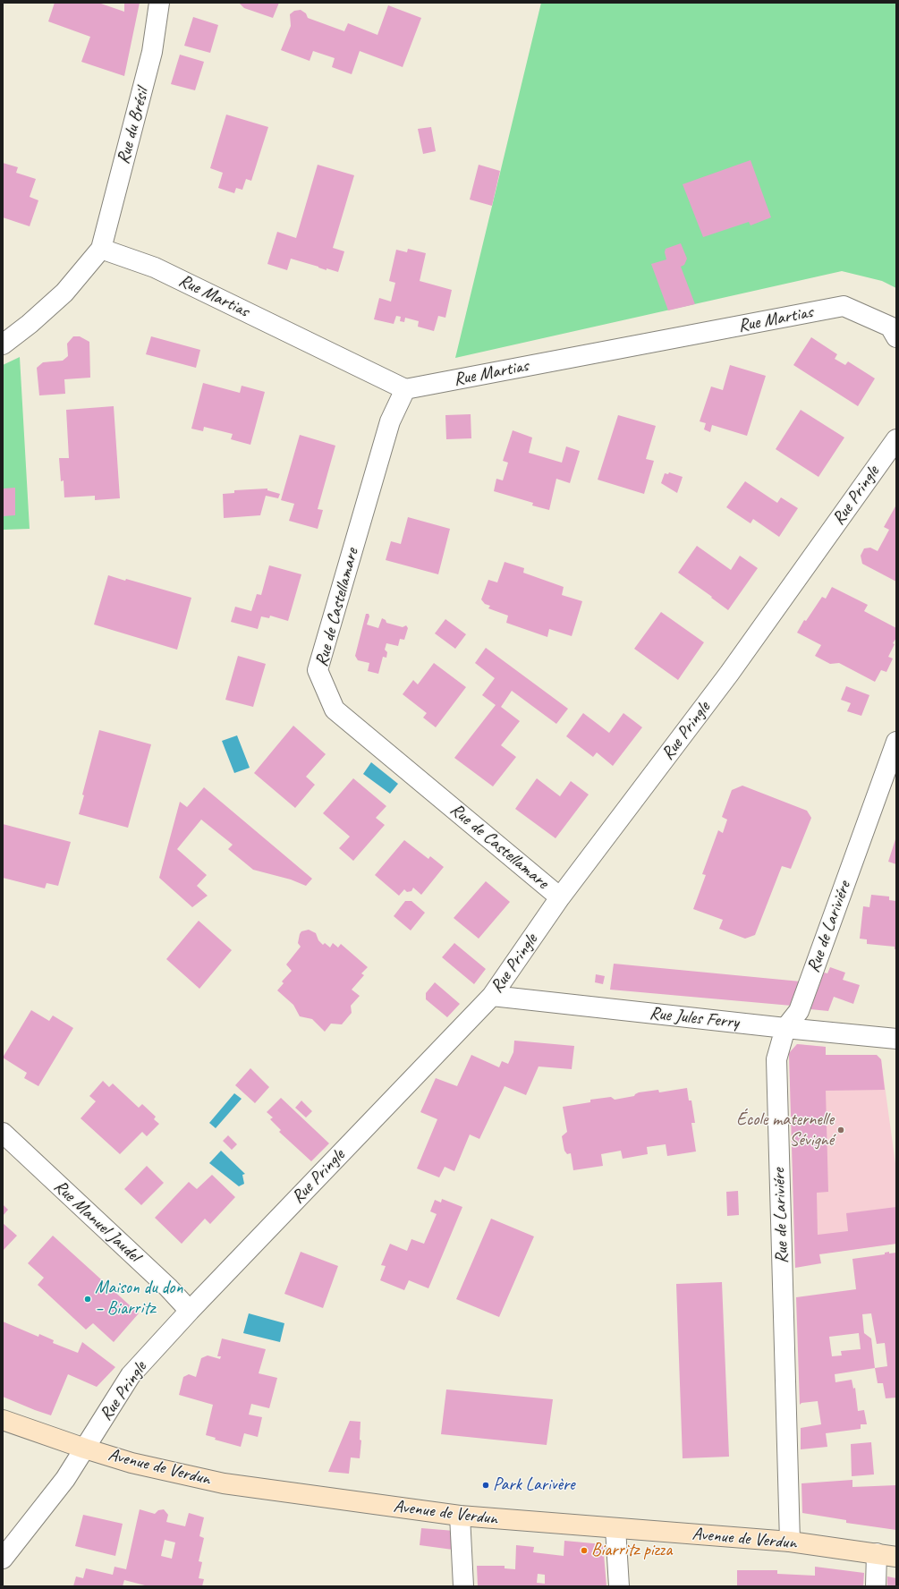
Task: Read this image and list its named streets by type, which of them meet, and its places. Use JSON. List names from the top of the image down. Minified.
{"streets":{"main road":["Avenue de Verdun"],"street":["Rue du Brésil","Rue Martias","Rue Pringle","Rue de Castellamare","Rue de Lariviére","Rue Jules Ferry","Rue Manuel Jaudel"]},"crossings":[["Rue du Brésil","Rue Martias"],["Rue Martias","Rue de Castellamare"],["Rue Pringle","Rue de Castellamare"],["Rue Pringle","Rue Jules Ferry"],["Rue Pringle","Rue Manuel Jaudel"],["Rue Pringle","Avenue de Verdun"],["Rue de Lariviére","Rue Jules Ferry"],["Rue de Lariviére","Avenue de Verdun"]],"places":["École maternelle Sévigné","Maison du don – Biarritz","Park Larivère","Biarritz pizza"]}
